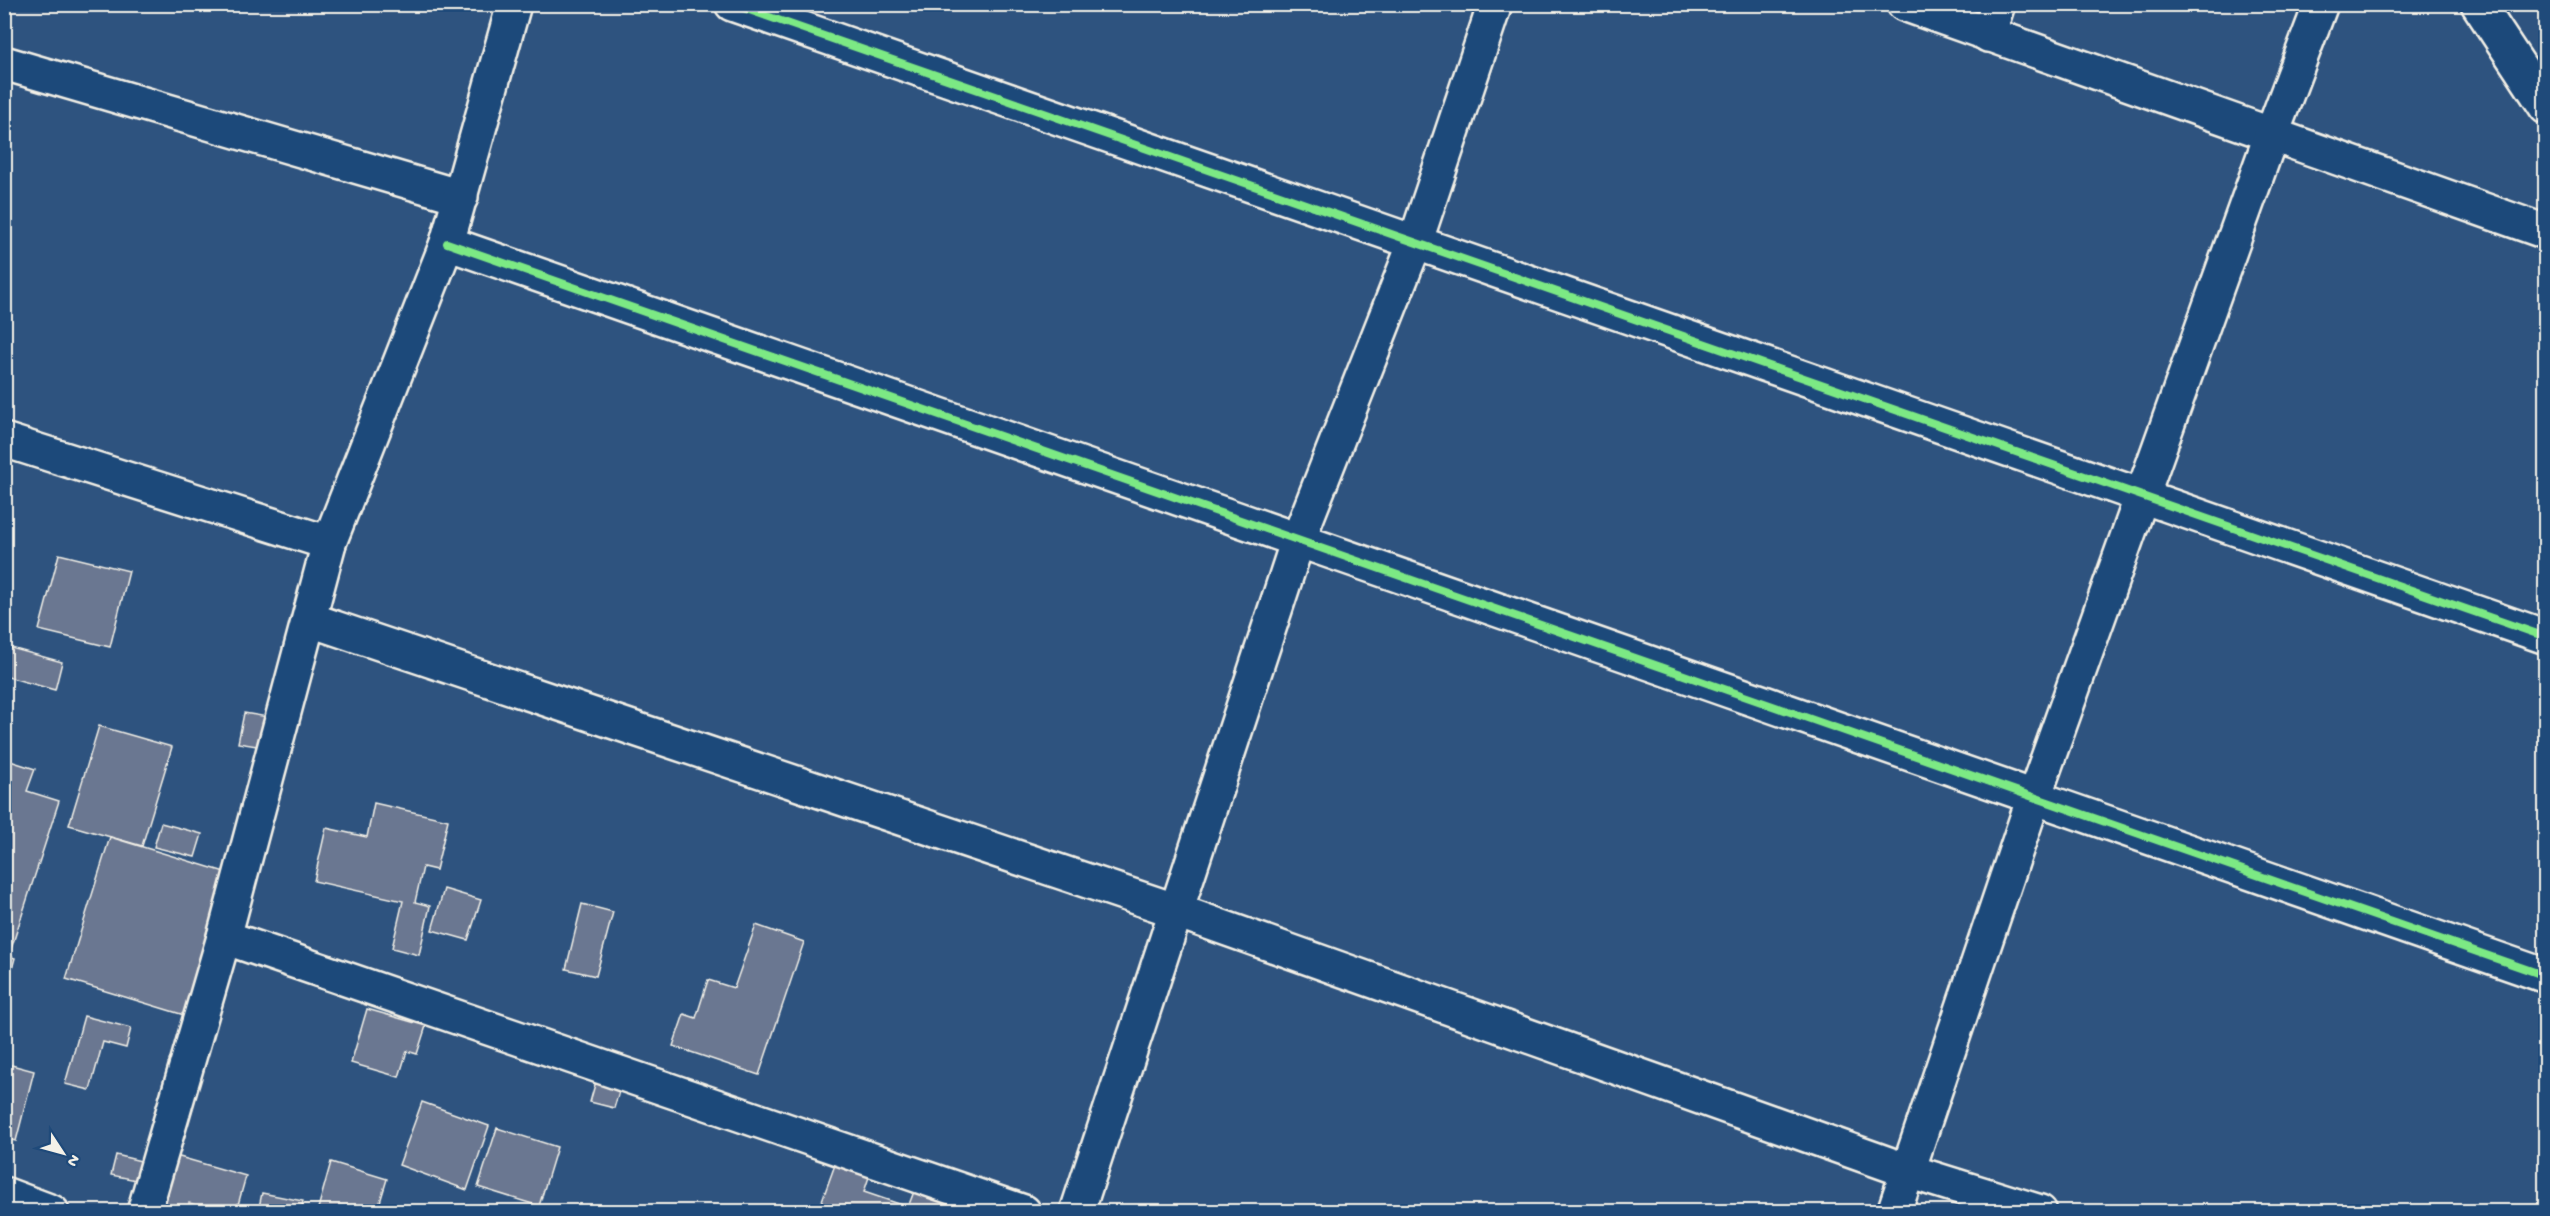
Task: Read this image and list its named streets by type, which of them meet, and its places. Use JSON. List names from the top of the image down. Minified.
{"north":"bottom right"}
